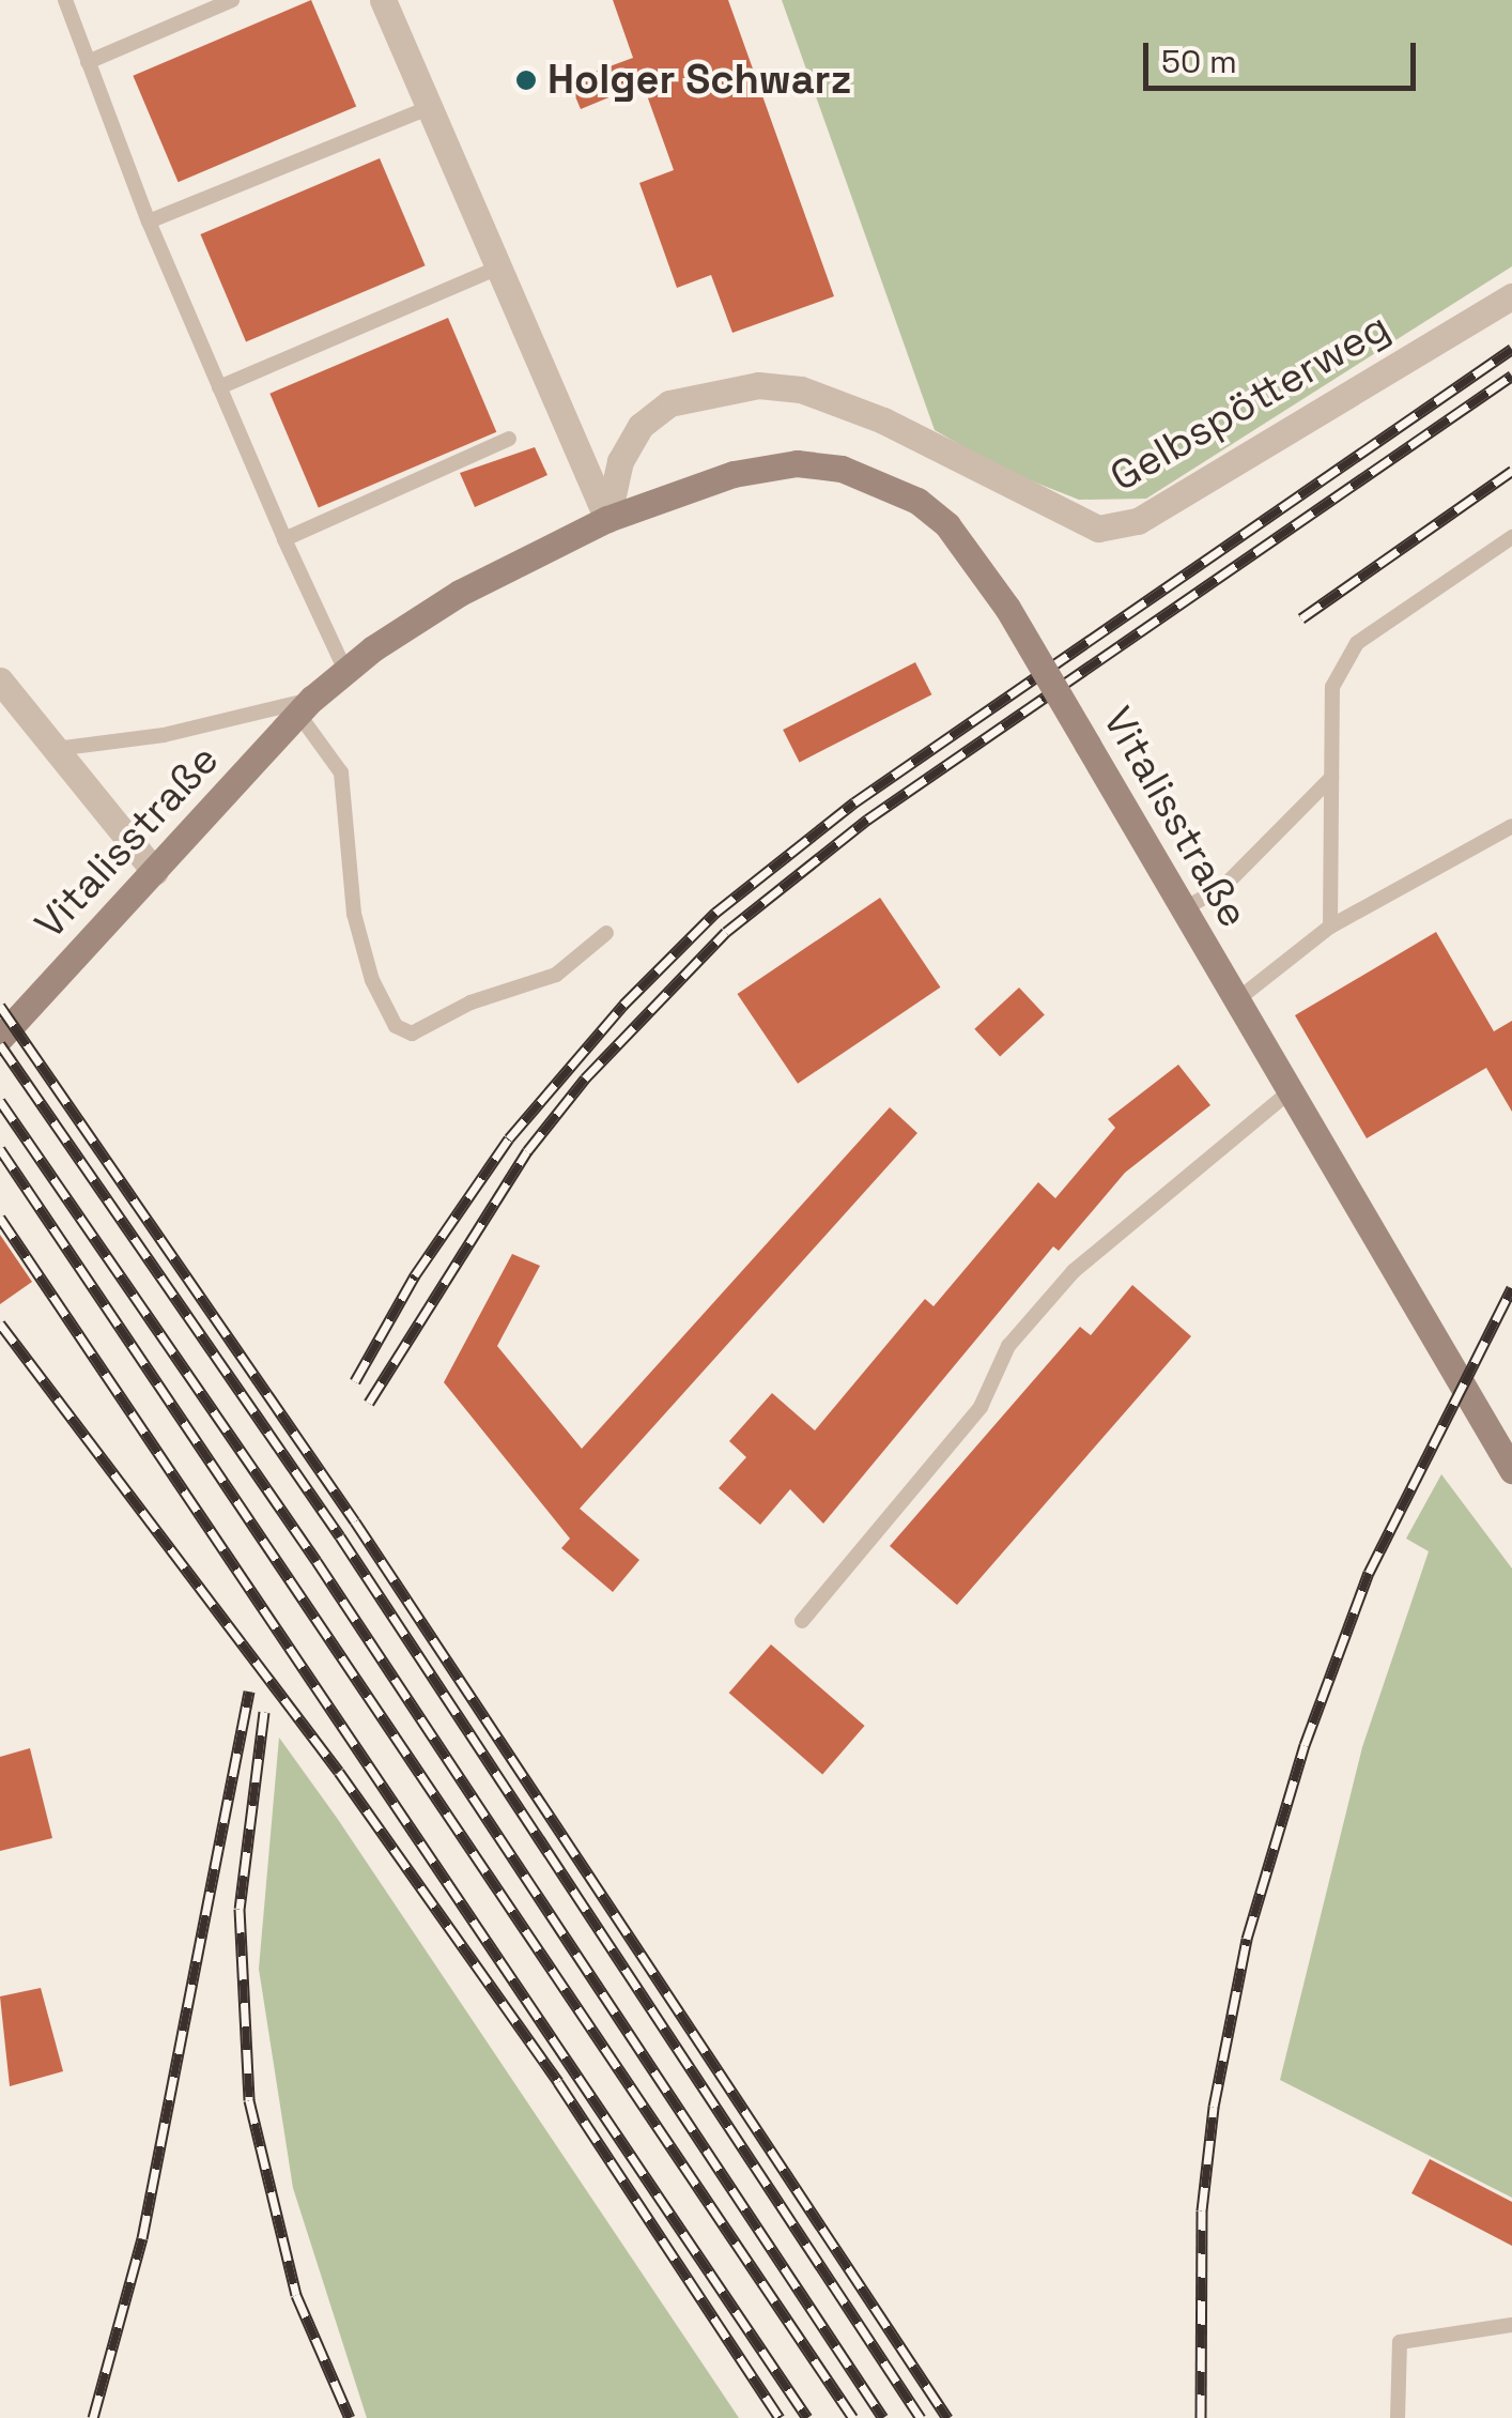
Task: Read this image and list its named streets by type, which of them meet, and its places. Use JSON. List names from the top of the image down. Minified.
{"streets":{"street":["Gelbspötterweg","Vitalisstraße"]},"crossings":[["Gelbspötterweg","Vitalisstraße"]],"places":["Holger Schwarz"],"scale_bar":"50 m"}
